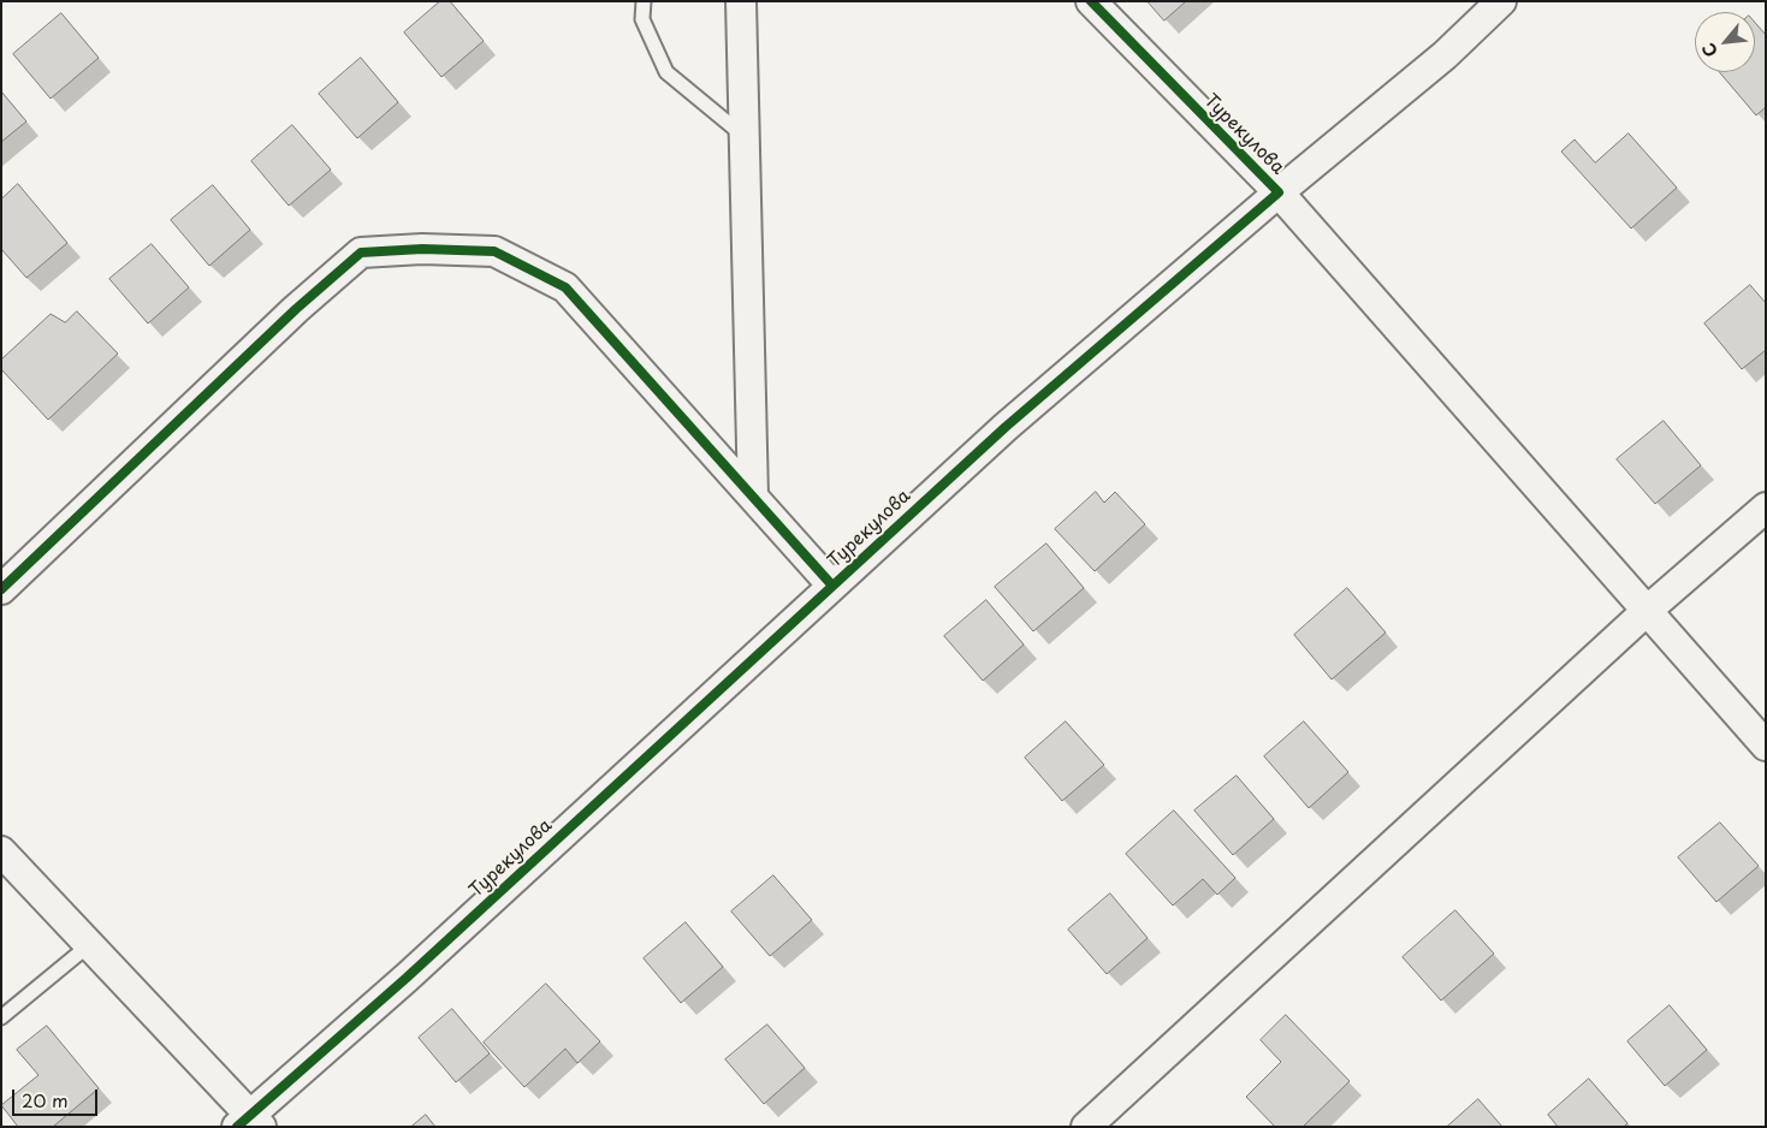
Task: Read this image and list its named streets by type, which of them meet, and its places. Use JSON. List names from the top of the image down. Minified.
{"streets":{"street":["Турекулова"]},"scale_bar":"20 m","north":"bottom left"}
